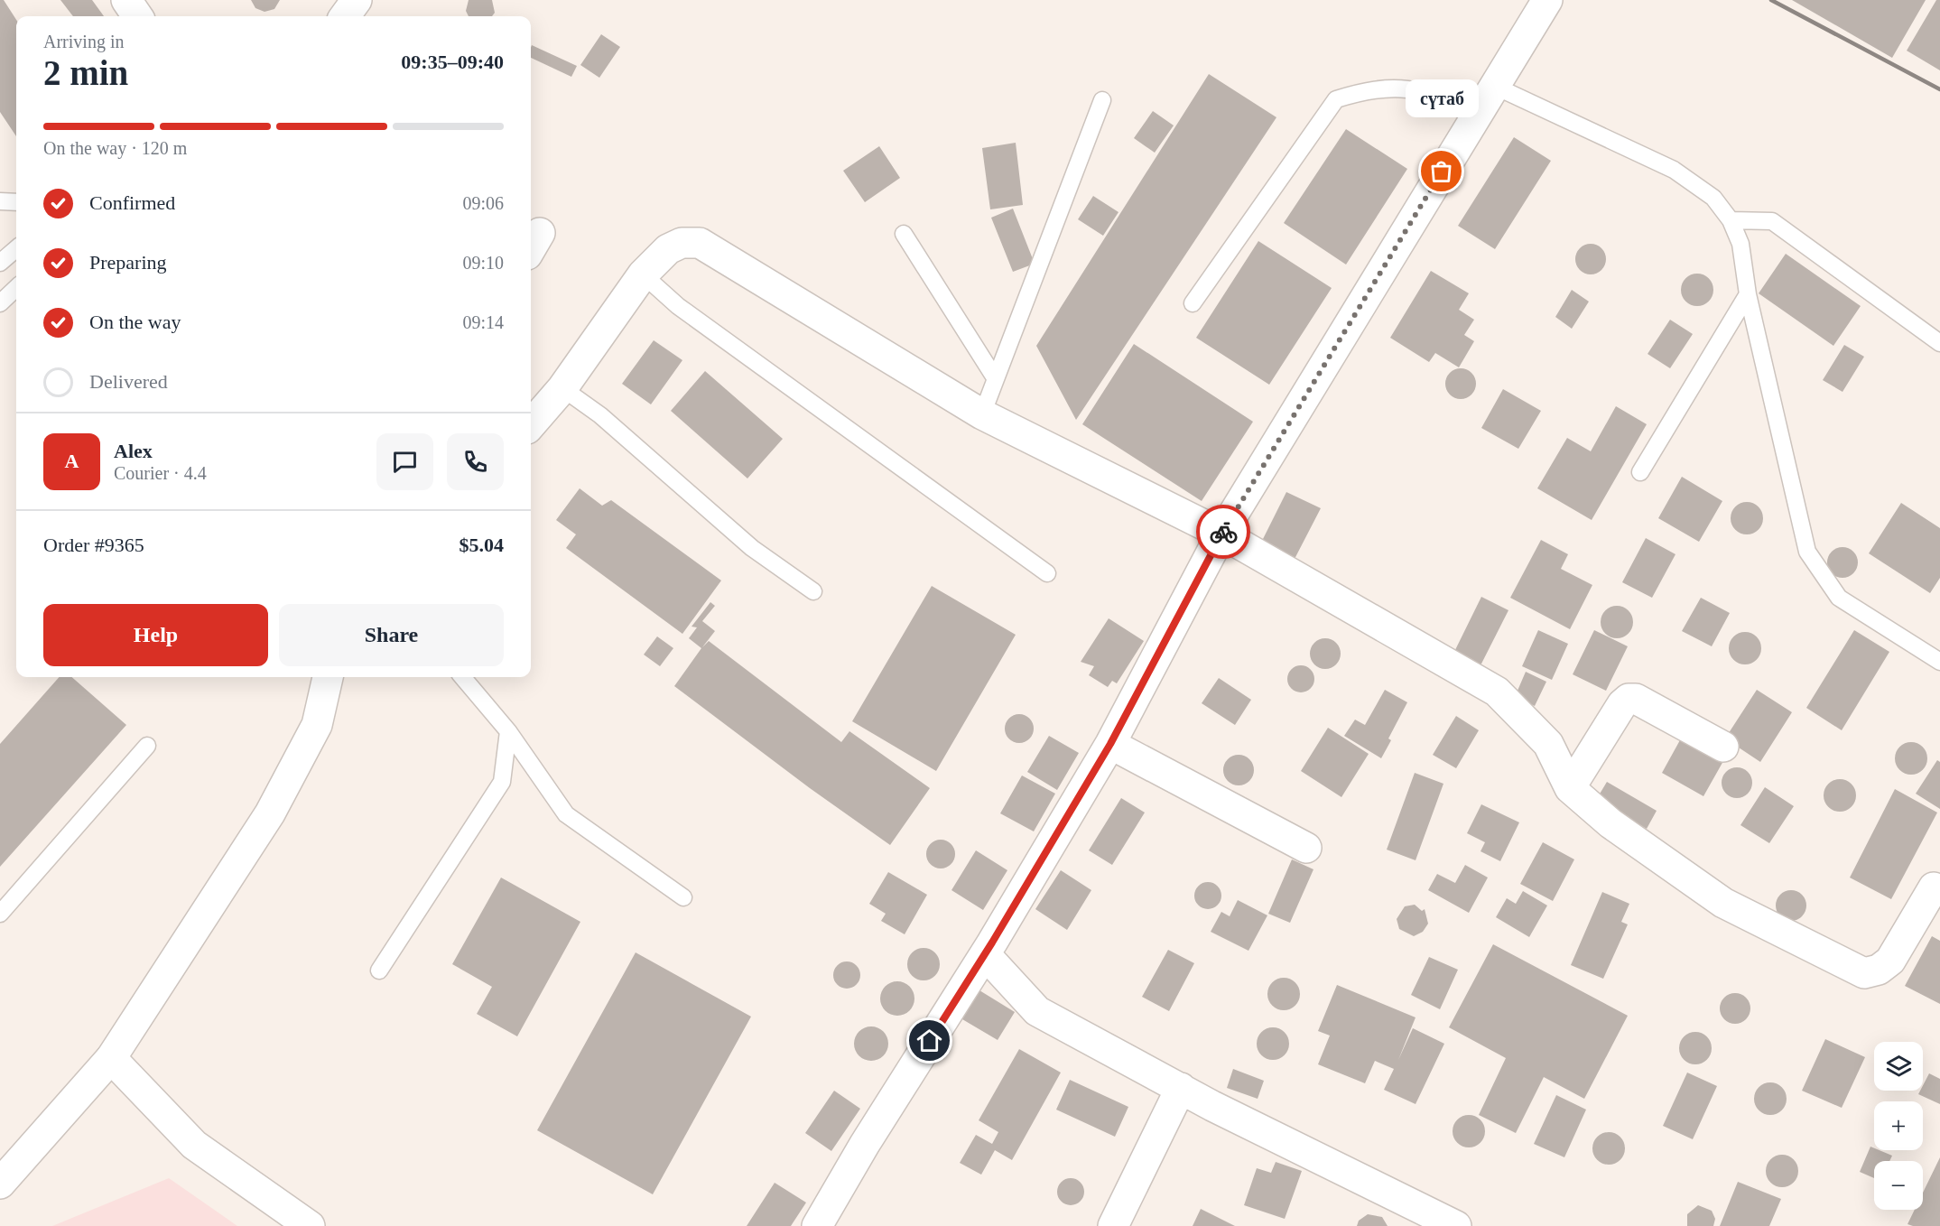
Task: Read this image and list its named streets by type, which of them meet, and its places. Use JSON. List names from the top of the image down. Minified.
{"places":["сүтаб"],"page":{"heading":["2 min","Arriving in","09:35–09:40"],"panel":["Alex","Courier · 4.4","Order #9365","$5.04"],"bubble":"сүтаб","bar":"On the way · 120 m","list":[["Confirmed","09:06"],["Preparing","09:10"],["On the way","09:14"],"Delivered"],"round":"A","buttons":["Help","Share"],"map_buttons":["+","−"]}}
